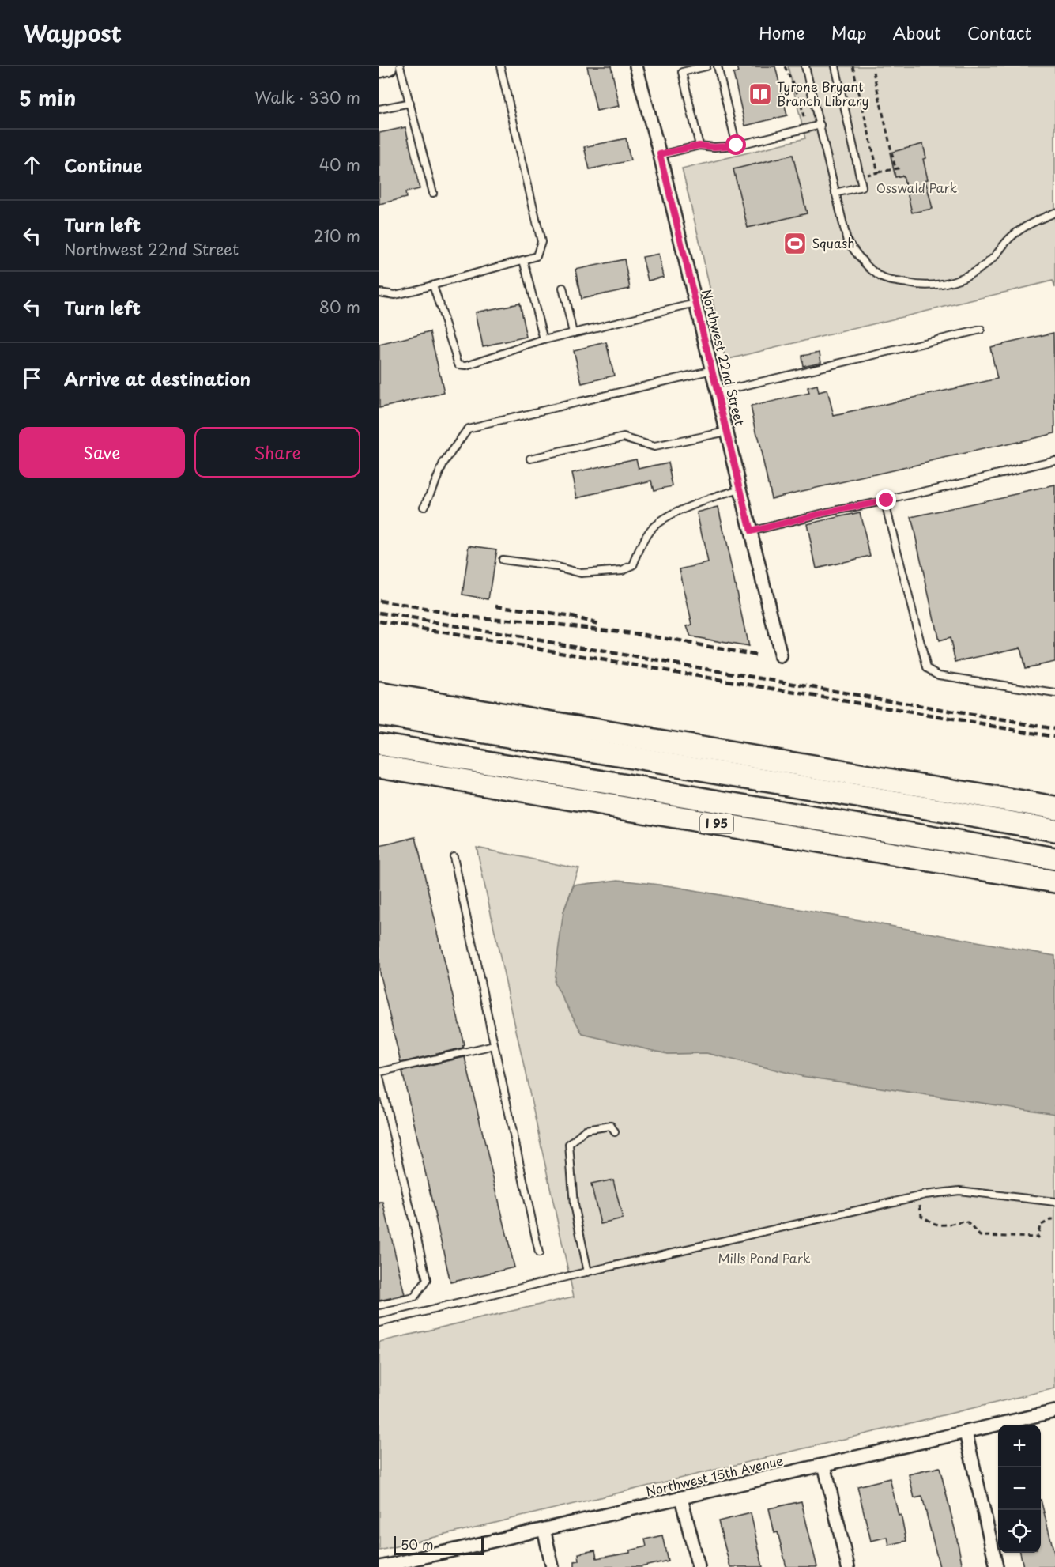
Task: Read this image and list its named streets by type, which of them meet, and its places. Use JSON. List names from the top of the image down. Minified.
{"streets":{"highway":["I 95"],"street":["Northwest 22nd Street","Northwest 15th Avenue"]},"parks":["Osswald Park","Mills Pond Park"],"places":{"library":["Tyrone Bryant Branch Library"],"sports":["Squash"]},"scale_bar":"50 m","page":{"header":"Waypost","nav":["Home","Map","About","Contact"],"heading":["5 min","Walk · 330 m"],"list":[["Continue","40 m"],["Turn left","Northwest 22nd Street","210 m"],["Turn left","80 m"],"Arrive at destination"],"buttons":["Save","Share"],"map_buttons":["+","−"],"scale":"50 m"}}
